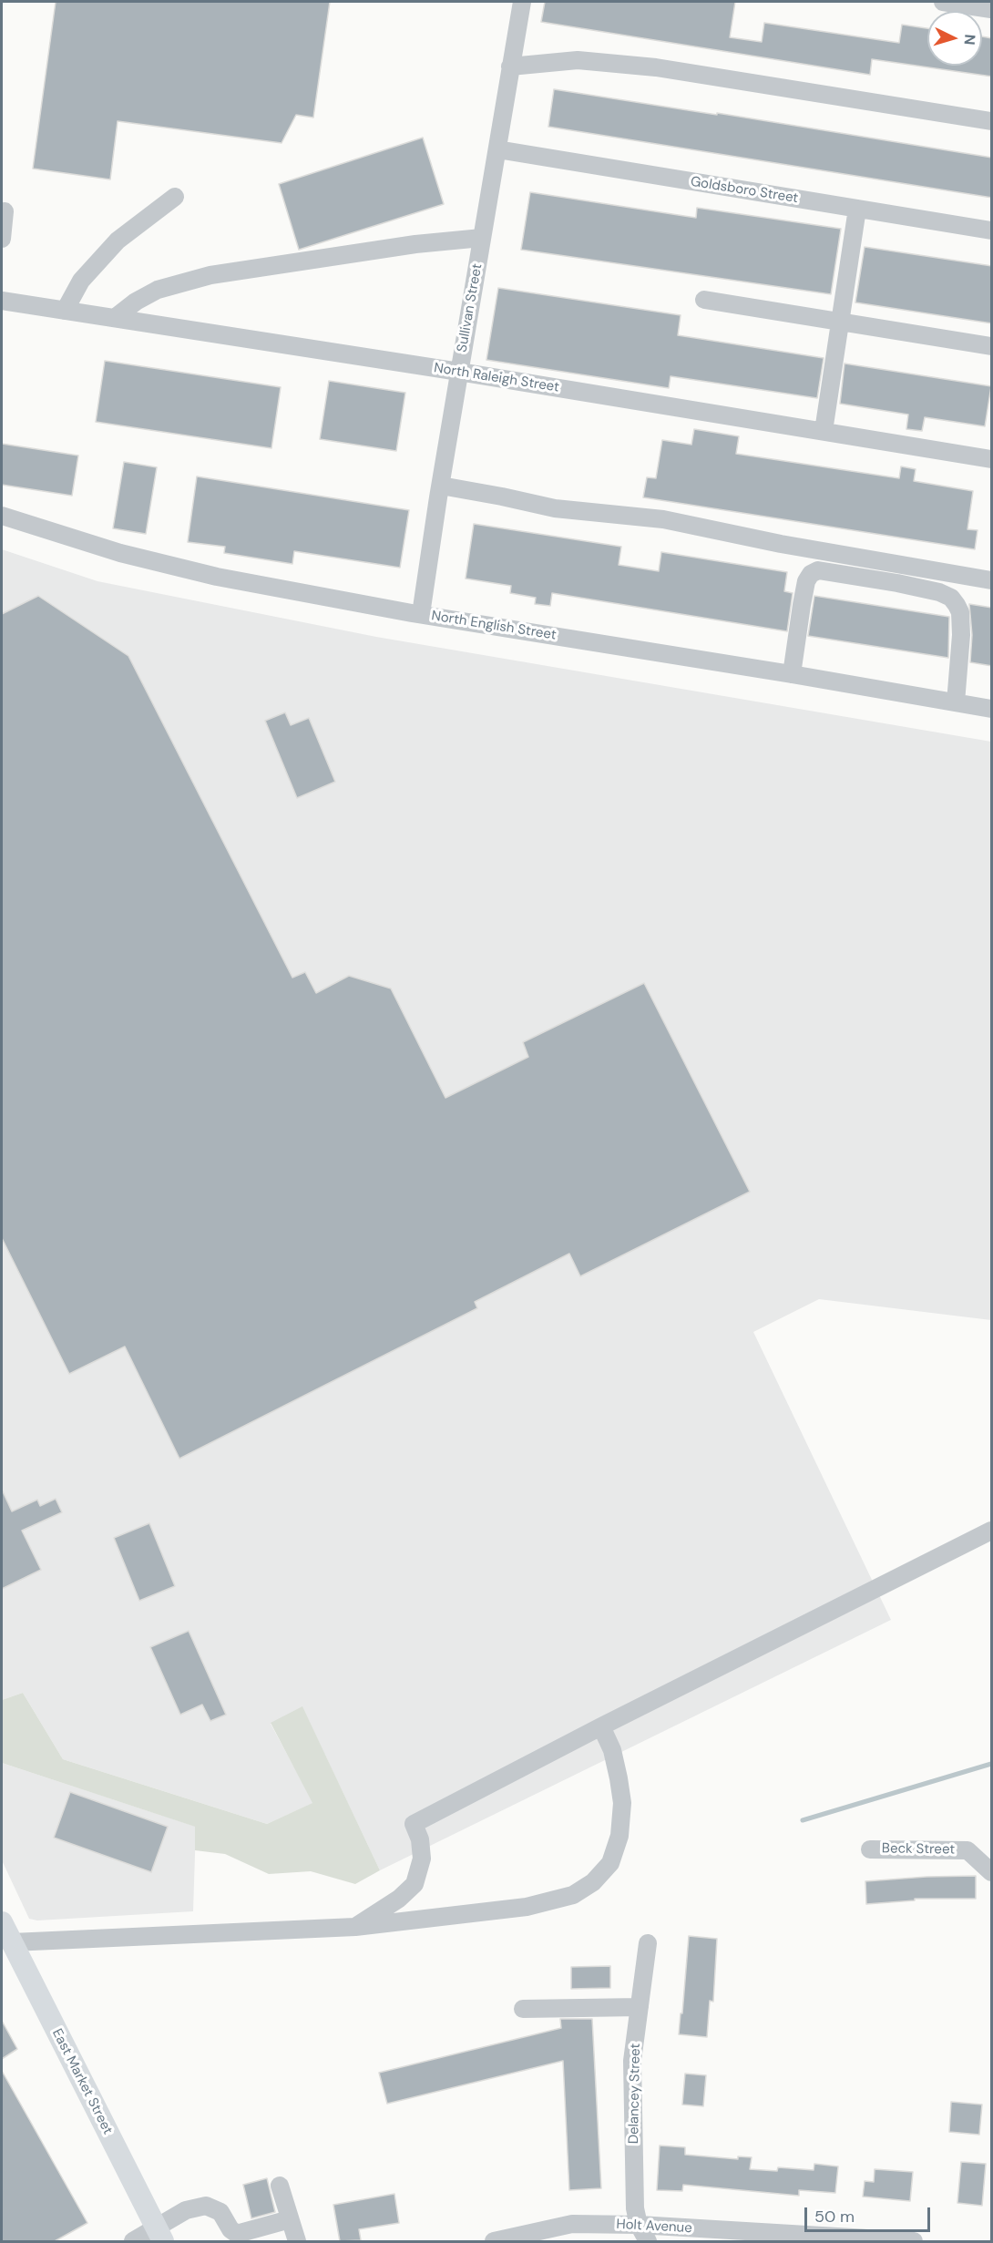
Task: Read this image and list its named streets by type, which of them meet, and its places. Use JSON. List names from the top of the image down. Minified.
{"streets":{"main road":["East Market Street"],"street":["Goldsboro Street","Sullivan Street","North Raleigh Street","North English Street","Beck Street","Delancey Street","Holt Avenue"]},"crossings":[["Goldsboro Street","Sullivan Street"],["Sullivan Street","North Raleigh Street"],["Sullivan Street","North English Street"],["Delancey Street","Holt Avenue"]],"scale_bar":"50 m","north":"right"}
